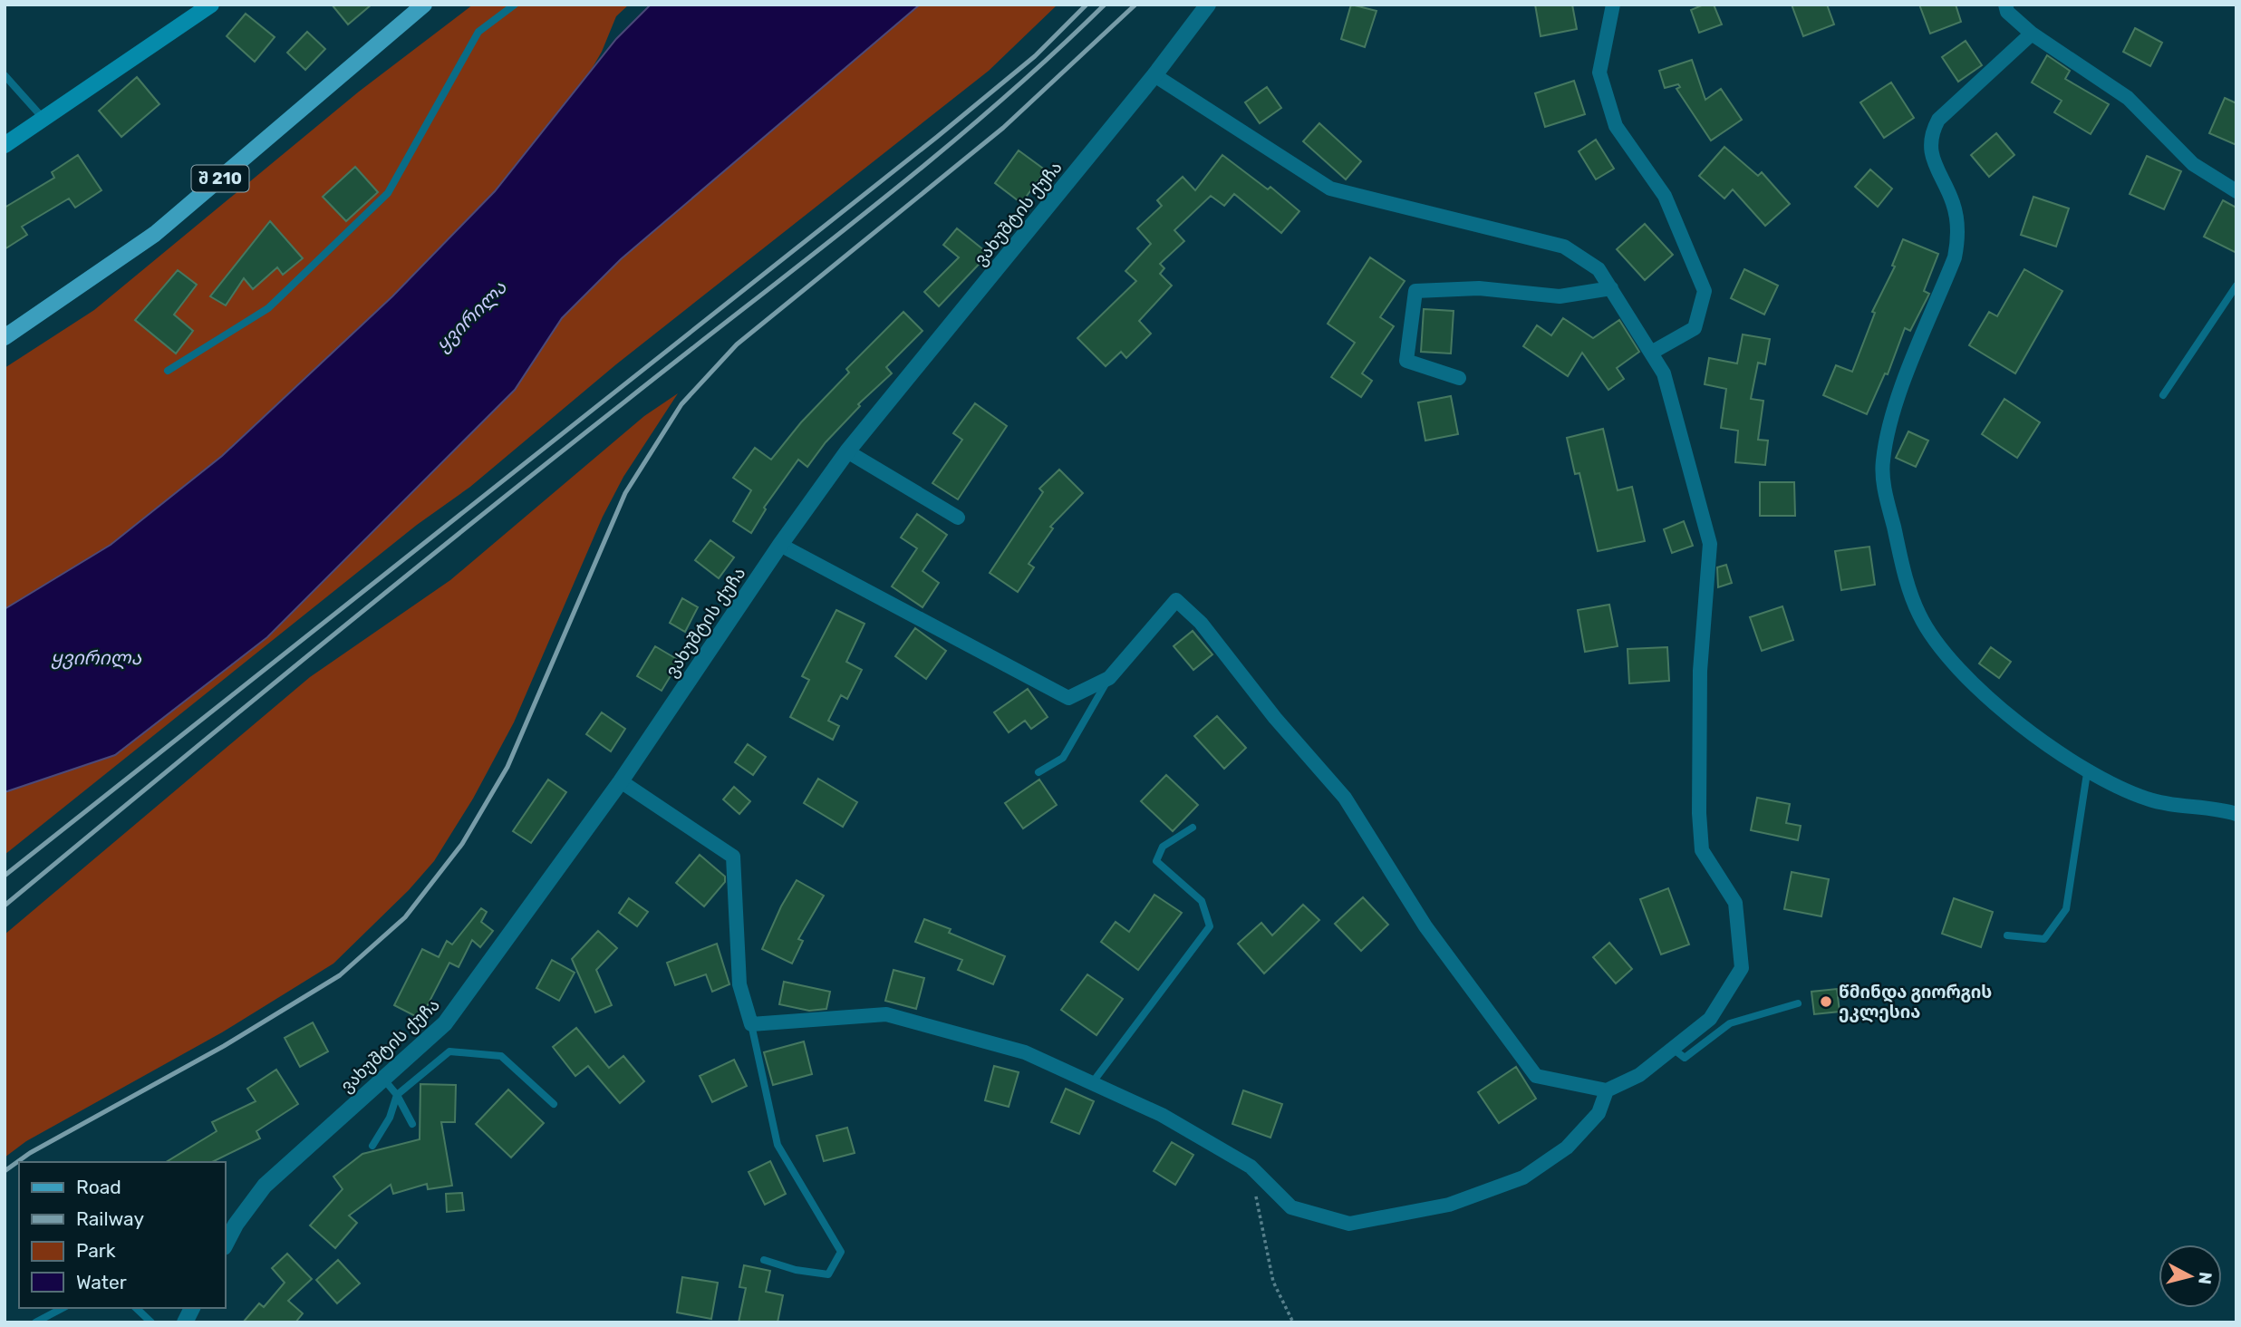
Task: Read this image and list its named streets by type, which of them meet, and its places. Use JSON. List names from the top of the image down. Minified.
{"streets":{"main road":["შ 210"],"street":["ვახუშტის ქუჩა"]},"water":["ყვირილა"],"places":["წმინდა გიორგის ეკლესია"],"legend":["Road","Railway","Park","Water"],"north":"right"}
